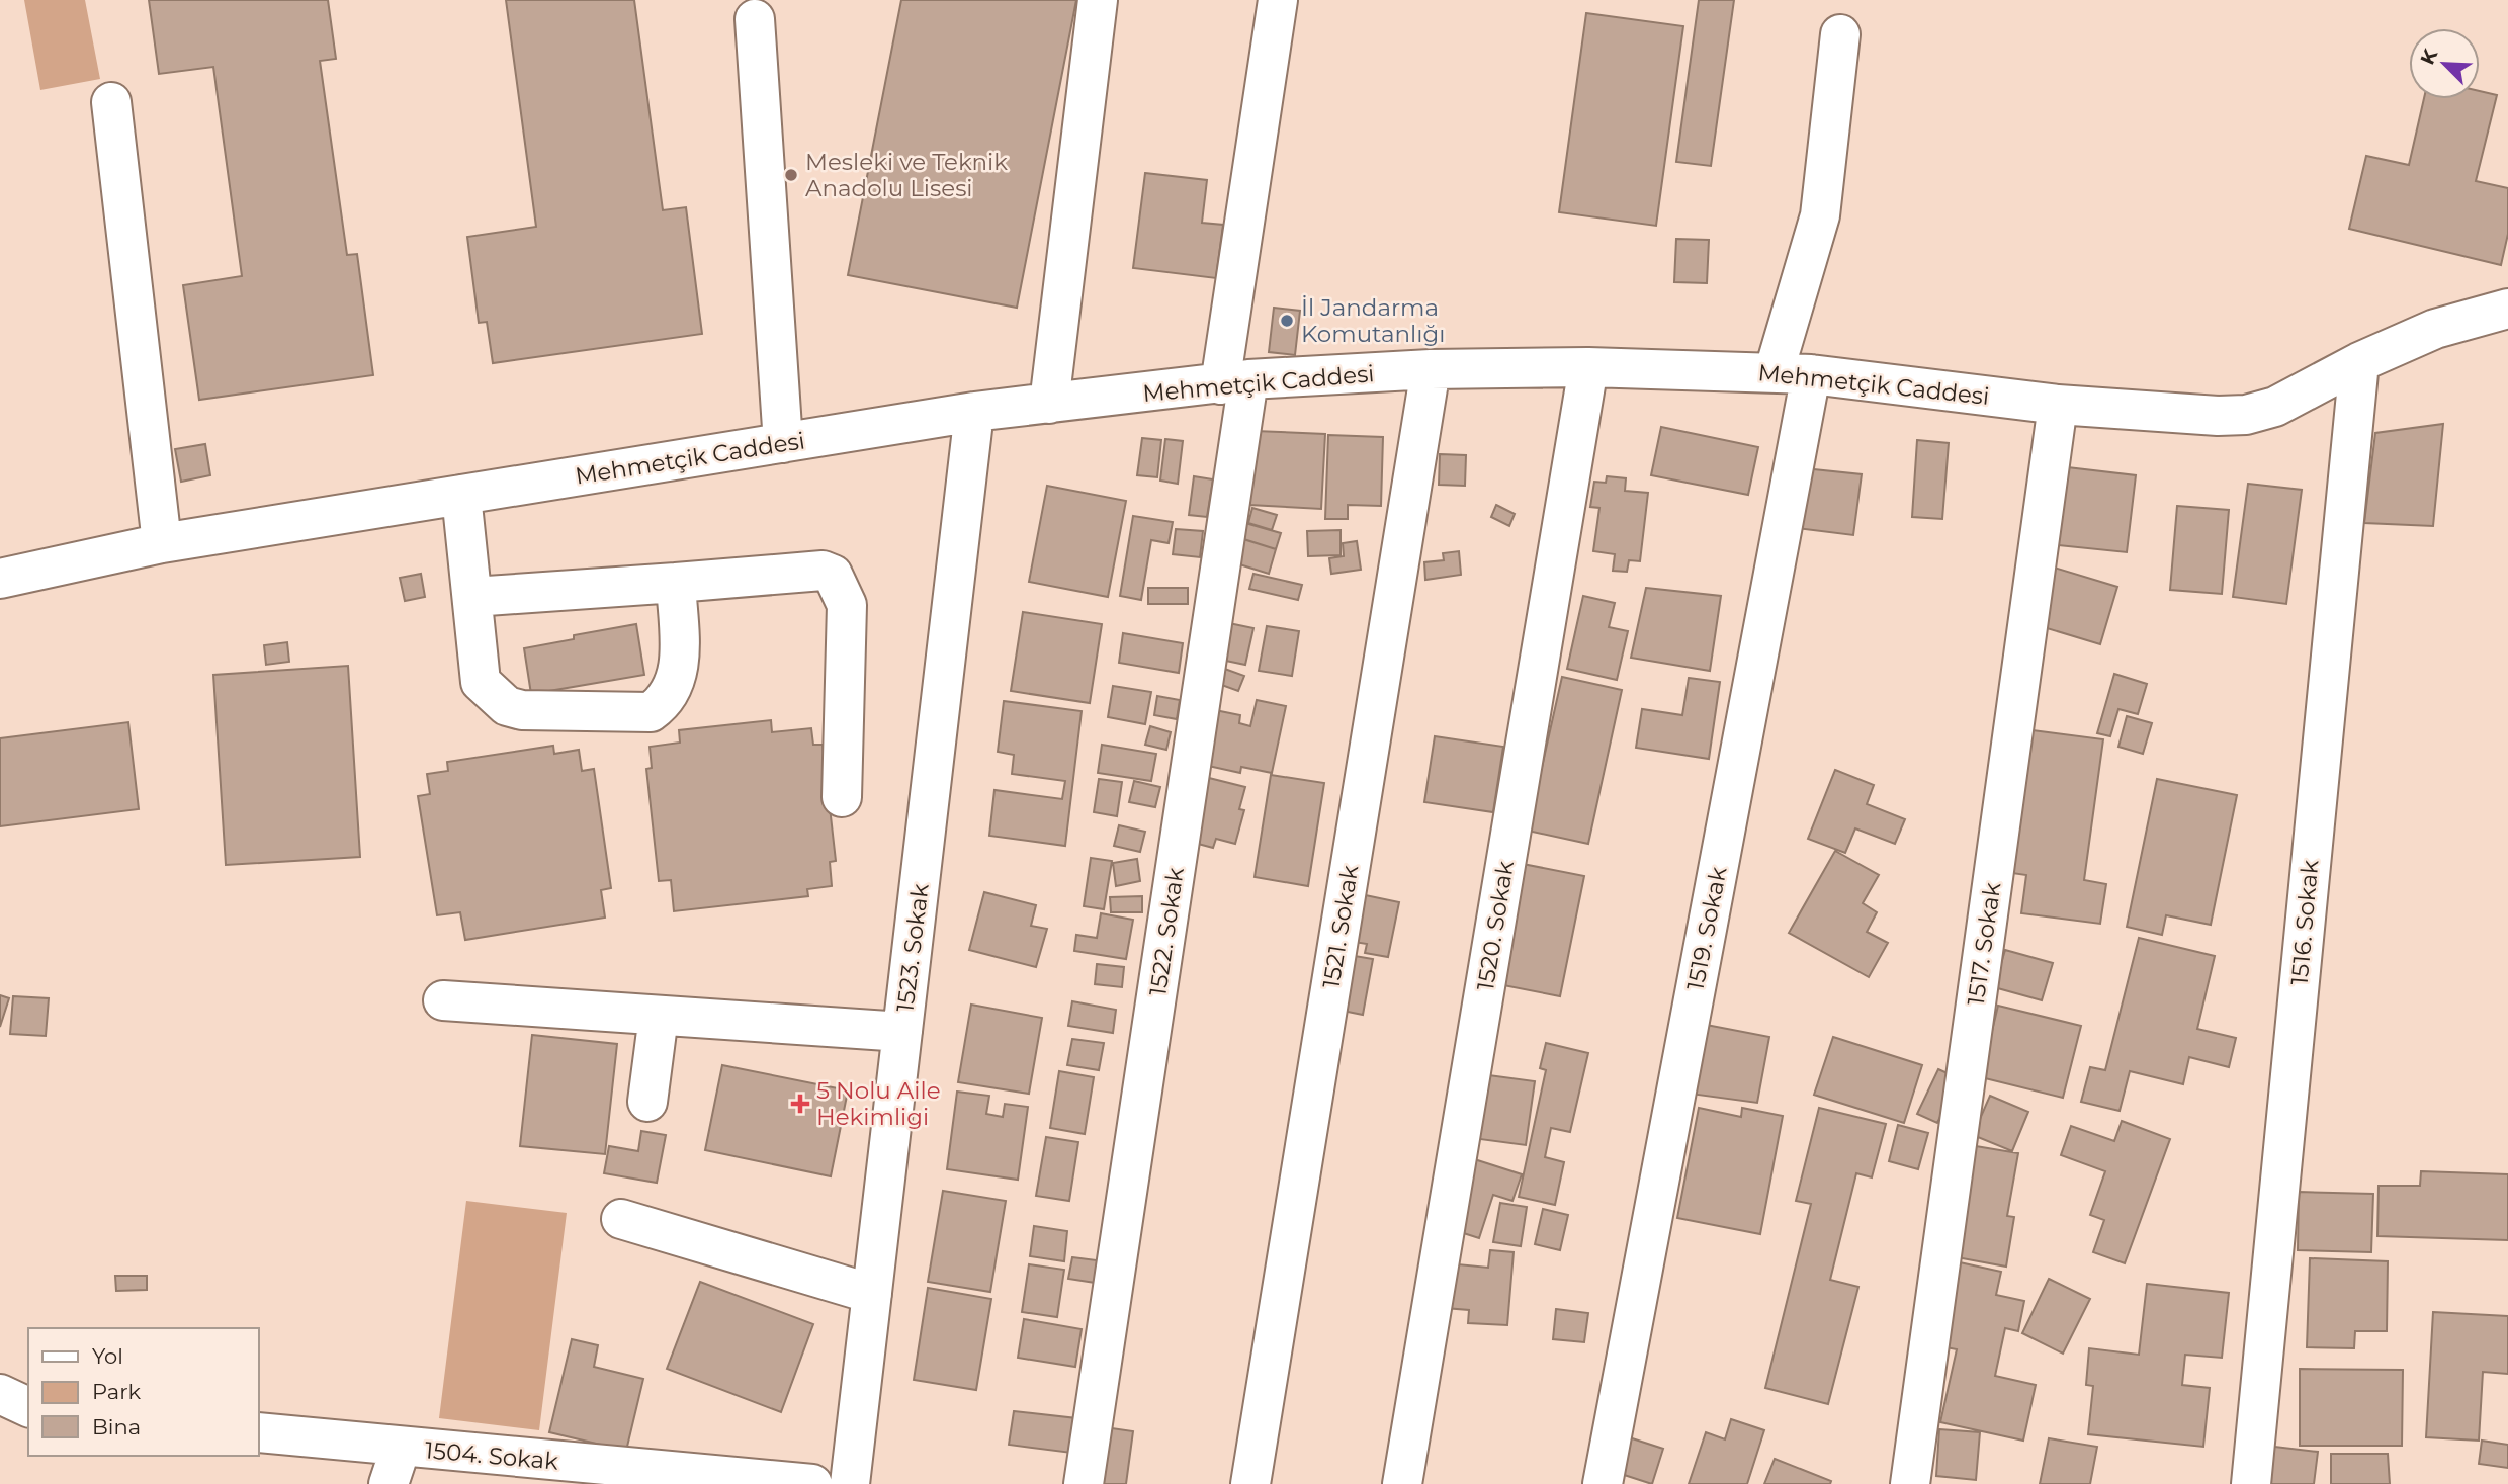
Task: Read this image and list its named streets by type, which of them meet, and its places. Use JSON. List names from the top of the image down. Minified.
{"streets":{"street":["Mehmetçik Caddesi","1516. Sokak","1520. Sokak","1521. Sokak","1519. Sokak","1522. Sokak","1517. Sokak","1523. Sokak","1504. Sokak"]},"crossings":[["Mehmetçik Caddesi","1516. Sokak"],["Mehmetçik Caddesi","1520. Sokak"],["Mehmetçik Caddesi","1521. Sokak"],["Mehmetçik Caddesi","1519. Sokak"],["Mehmetçik Caddesi","1522. Sokak"],["Mehmetçik Caddesi","1517. Sokak"],["Mehmetçik Caddesi","1523. Sokak"]],"places":{"other":["Mesleki ve Teknik Anadolu Lisesi","İl Jandarma Komutanlığı"],"health":["5 Nolu Aile Hekimligi"]},"legend":["Yol","Park","Bina"],"north":"top left"}
